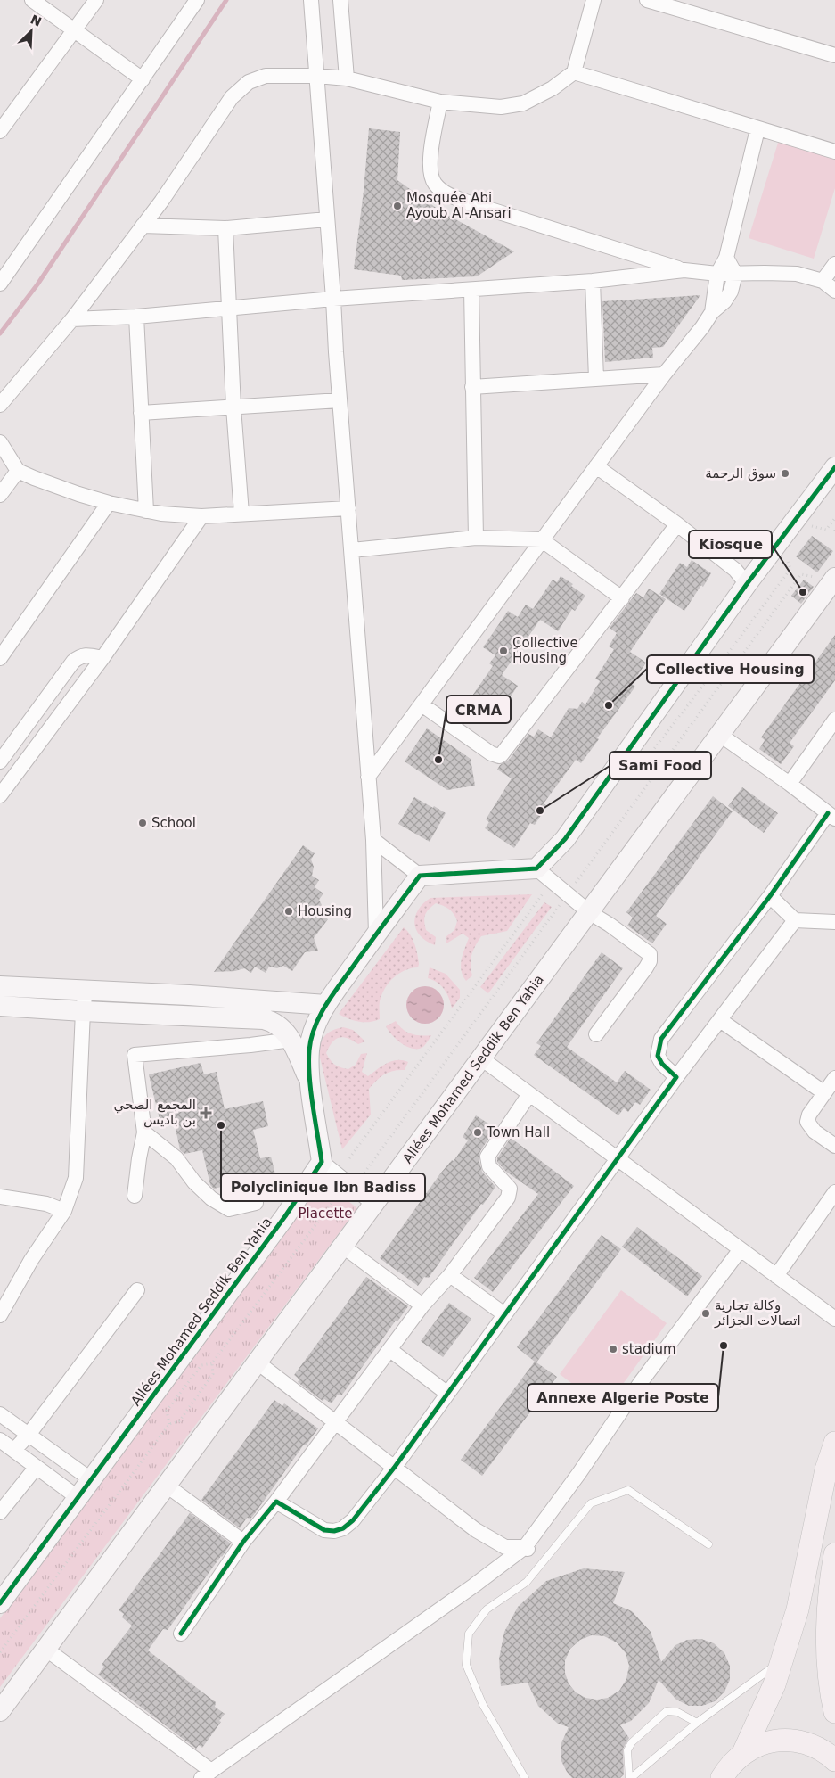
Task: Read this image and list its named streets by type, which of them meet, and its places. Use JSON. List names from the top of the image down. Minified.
{"streets":{"street":["Allées Mohamed Seddik Ben Yahia"]},"parks":["Placette"],"places":{"other":["Mosquée Abi Ayoub Al-Ansari","سوق الرحمة","Kiosque","ِCollective Housing","Collective Housing","CRMA","Sami Food","School","Housing","Polyclinique Ibn Badiss","Town Hall","وكالة تجارية اتصالات الجزائر","Annexe Algerie Poste","stadium"],"health":["المجمع الصحي بن باديس"]},"north":"top right"}
